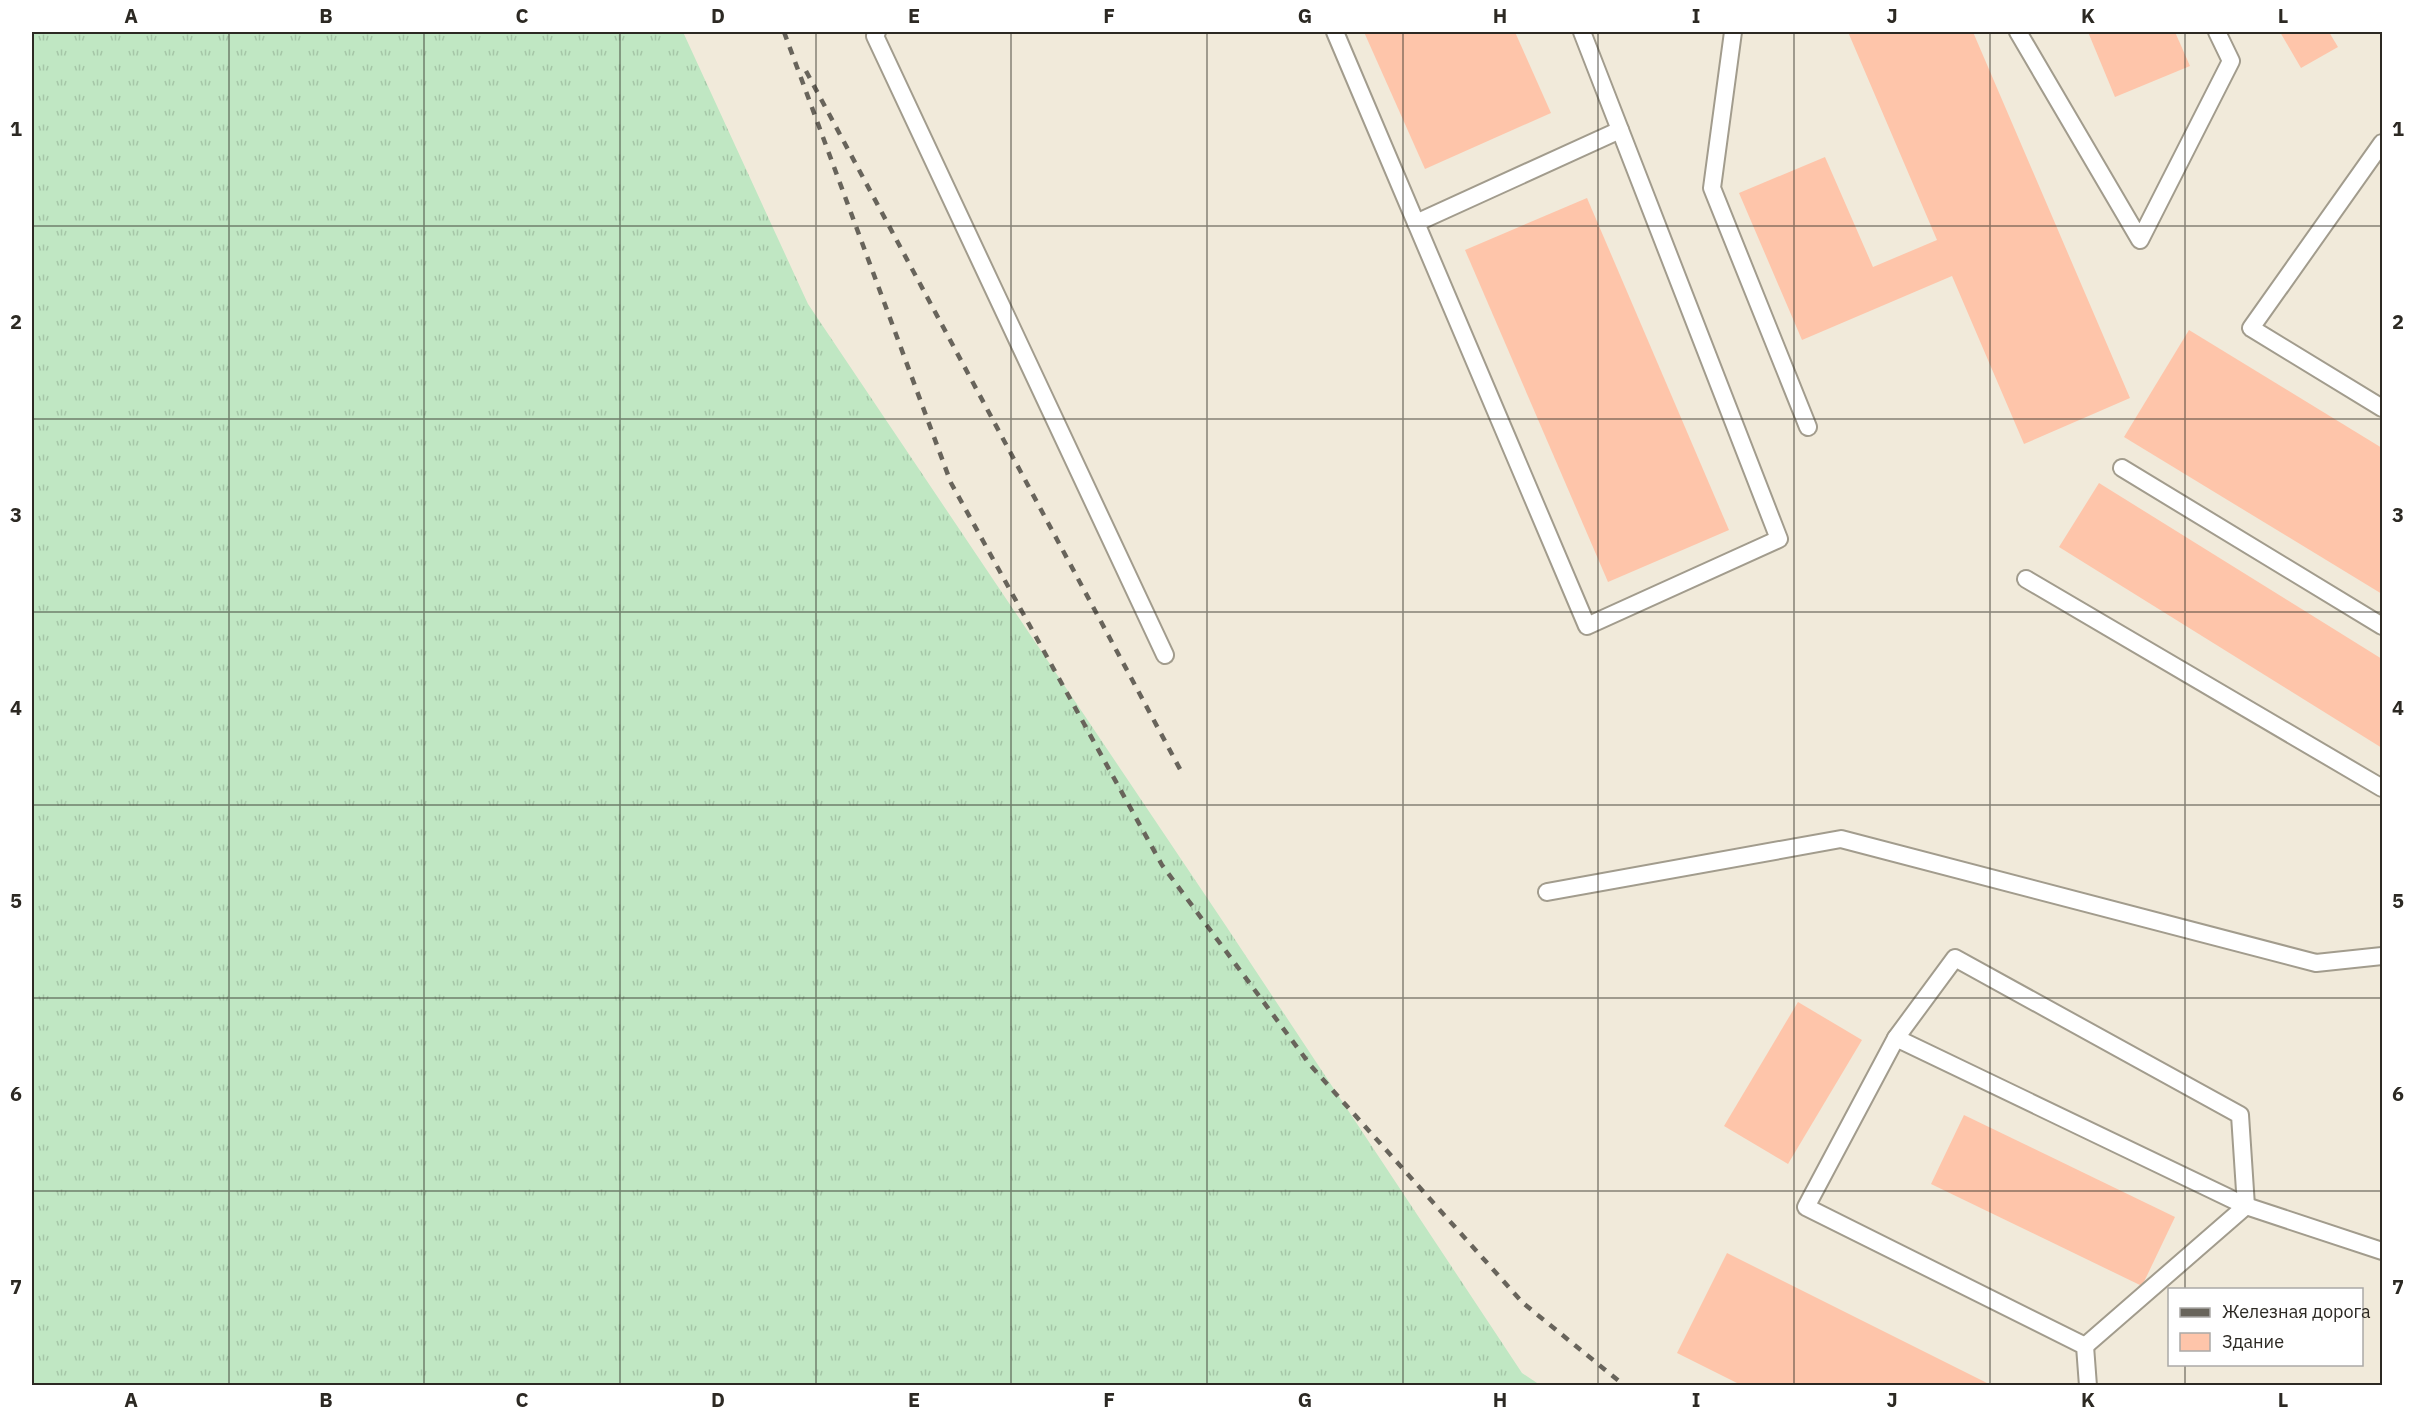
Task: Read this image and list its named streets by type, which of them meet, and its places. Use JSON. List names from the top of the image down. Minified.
{"legend":["Железная дорога","Здание"],"grid":{"columns":["A","B","C","D","E","F","G","H","I","J","K","L"],"rows":["1","2","3","4","5","6","7"]}}
